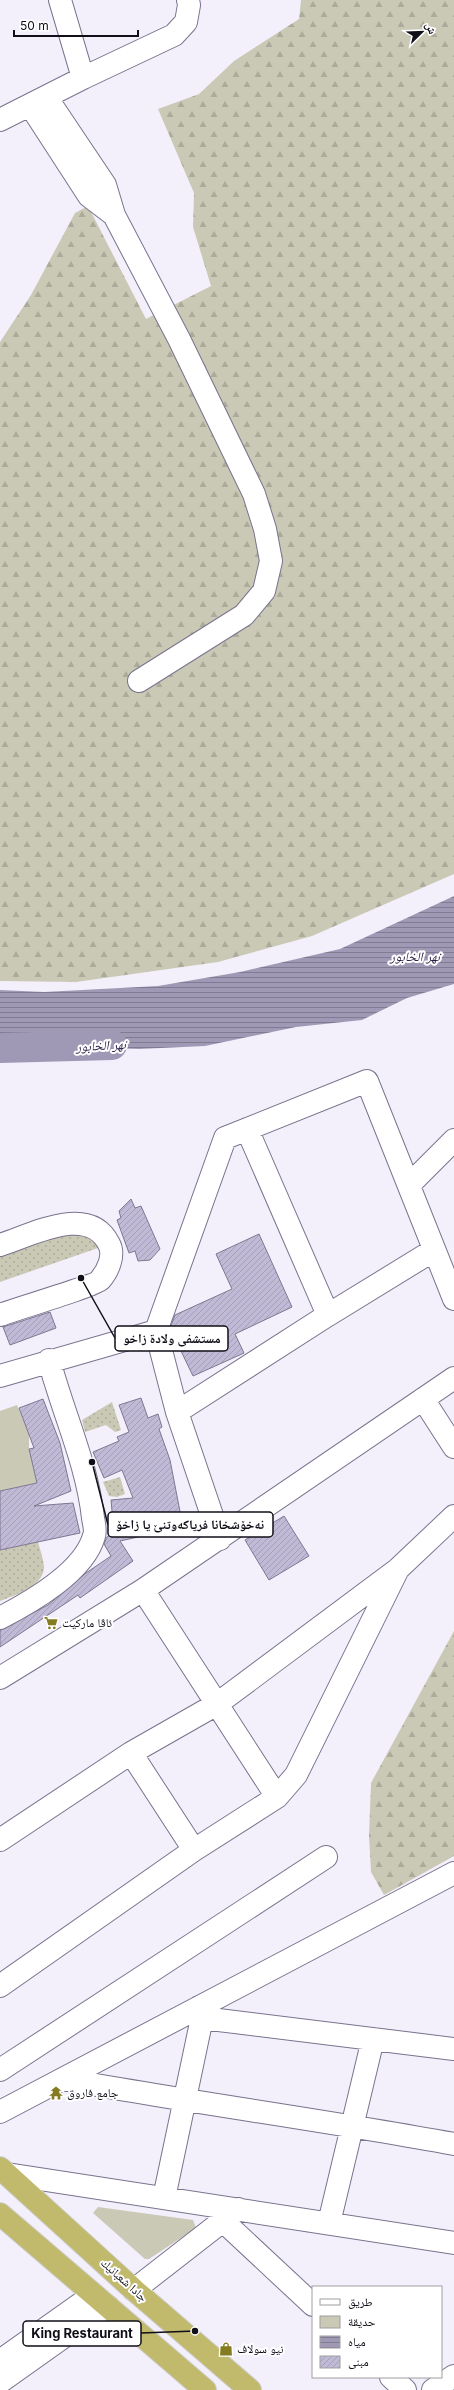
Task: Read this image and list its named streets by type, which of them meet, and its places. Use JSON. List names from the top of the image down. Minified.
{"streets":{"highway":["جادا شعبانيك"]},"water":["نهر الخابور"],"places":{"other":["مستشفى ولادة زاخو","نه‌خۆشخانا فرياكه‌وتنێ يا زاخۆ","King Restaurant"],"supermarket":["ئاڤا ماركيت"],"temple":["جامع فاروق"],"shop":["نيو سولاف"]},"legend":["طريق","حديقة","مياه","مبنى"],"scale_bar":"50 m","north":"top right"}
